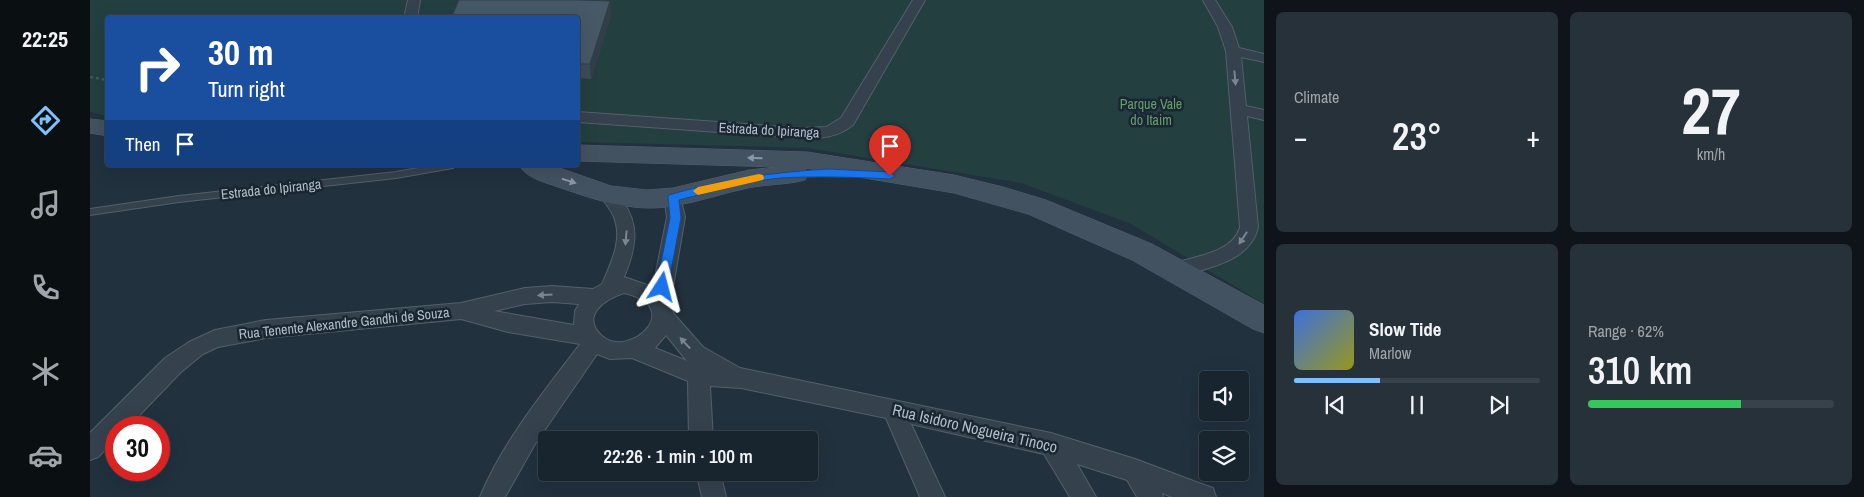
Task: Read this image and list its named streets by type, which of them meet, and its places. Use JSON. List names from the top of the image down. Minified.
{"streets":{"street":["Estrada do Ipiranga","Rua Tenente Alexandre Gandhi de Souza","Rua Isidoro Nogueira Tinoco"]},"crossings":[["Rua Tenente Alexandre Gandhi de Souza","Rua Isidoro Nogueira Tinoco"]],"parks":["Parque Vale do Itaim"],"page":{"tabs":"22:25","tile":["Climate",["27","km/h"],["Range · 62%","310 km"]],"turn":["30 m","Turn right"],"heat":["−","23°","+"],"then":"Then","song":["Slow Tide","Marlow"],"limit":"30","trip":"22:26 · 1 min · 100 m"}}
